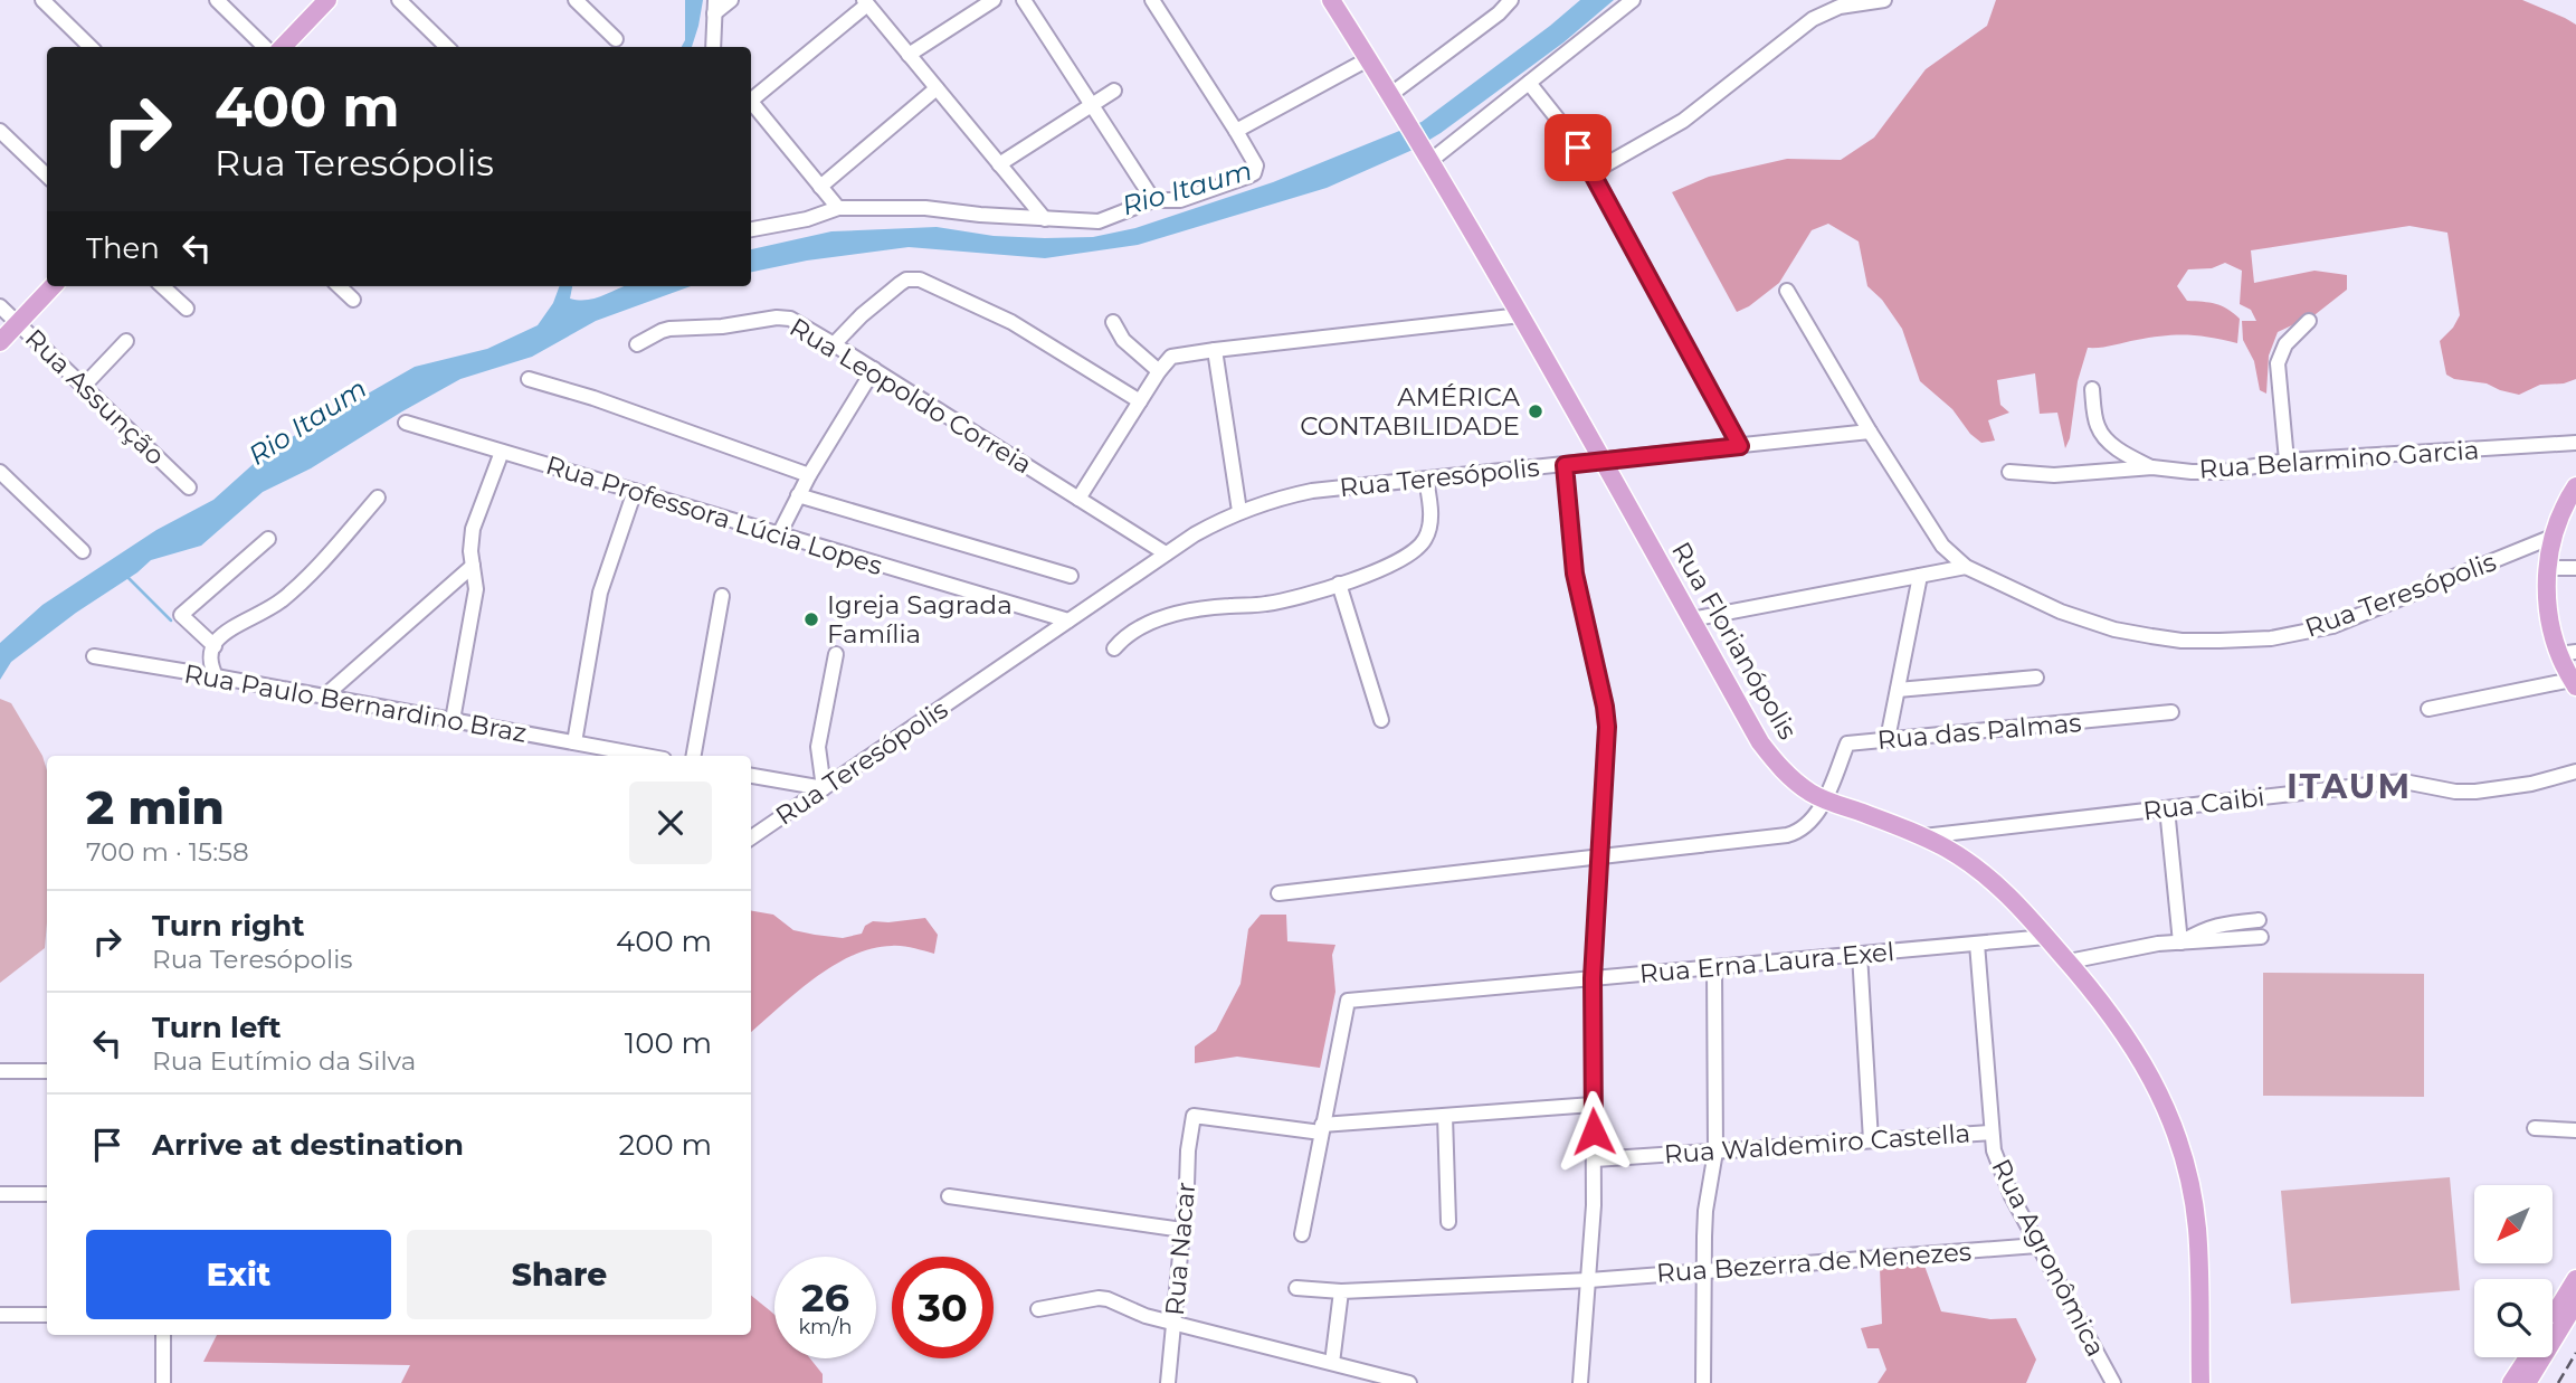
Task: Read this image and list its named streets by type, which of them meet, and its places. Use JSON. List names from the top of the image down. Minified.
{"streets":{"main road":["Rua Florianópolis"],"street":["Rua Leopoldo Correia","Rua Assunção","Rua Belarmino Garcia","Rua Teresópolis","Rua Professora Lúcia Lopes","Rua Paulo Bernardino Braz","Rua das Palmas","Rua Caibi","Rua Erna Laura Exel","Rua Waldemiro Castella","Rua Nacar","Rua Agronômica","Rua Bezerra de Menezes"]},"crossings":[["Rua Leopoldo Correia","Rua Teresópolis"],["Rua Teresópolis","Rua Professora Lúcia Lopes"],["Rua Teresópolis","Rua Florianópolis"],["Rua Florianópolis","Rua das Palmas"],["Rua Florianópolis","Rua Caibi"],["Rua Florianópolis","Rua Erna Laura Exel"],["Rua Erna Laura Exel","Rua Nacar"],["Rua Erna Laura Exel","Rua Agronômica"],["Rua Waldemiro Castella","Rua Agronômica"],["Rua Agronômica","Rua Bezerra de Menezes"]],"districts":["ITAUM"],"water":["Rio Itaum"],"places":["AMÉRICA CONTABILIDADE","Igreja Sagrada Família"],"north":"bottom left","page":{"turn":["400 m","Rua Teresópolis"],"then":"Then","heading":["2 min","700 m · 15:58"],"list":[{"name":"Turn right","note":"Rua Teresópolis","value":"400 m"},{"name":"Turn left","note":"Rua Eutímio da Silva","value":"100 m"},{"name":"Arrive at destination","value":"200 m"}],"buttons":["Exit","Share"],"speed":"26 km/h","limit":"30"}}
